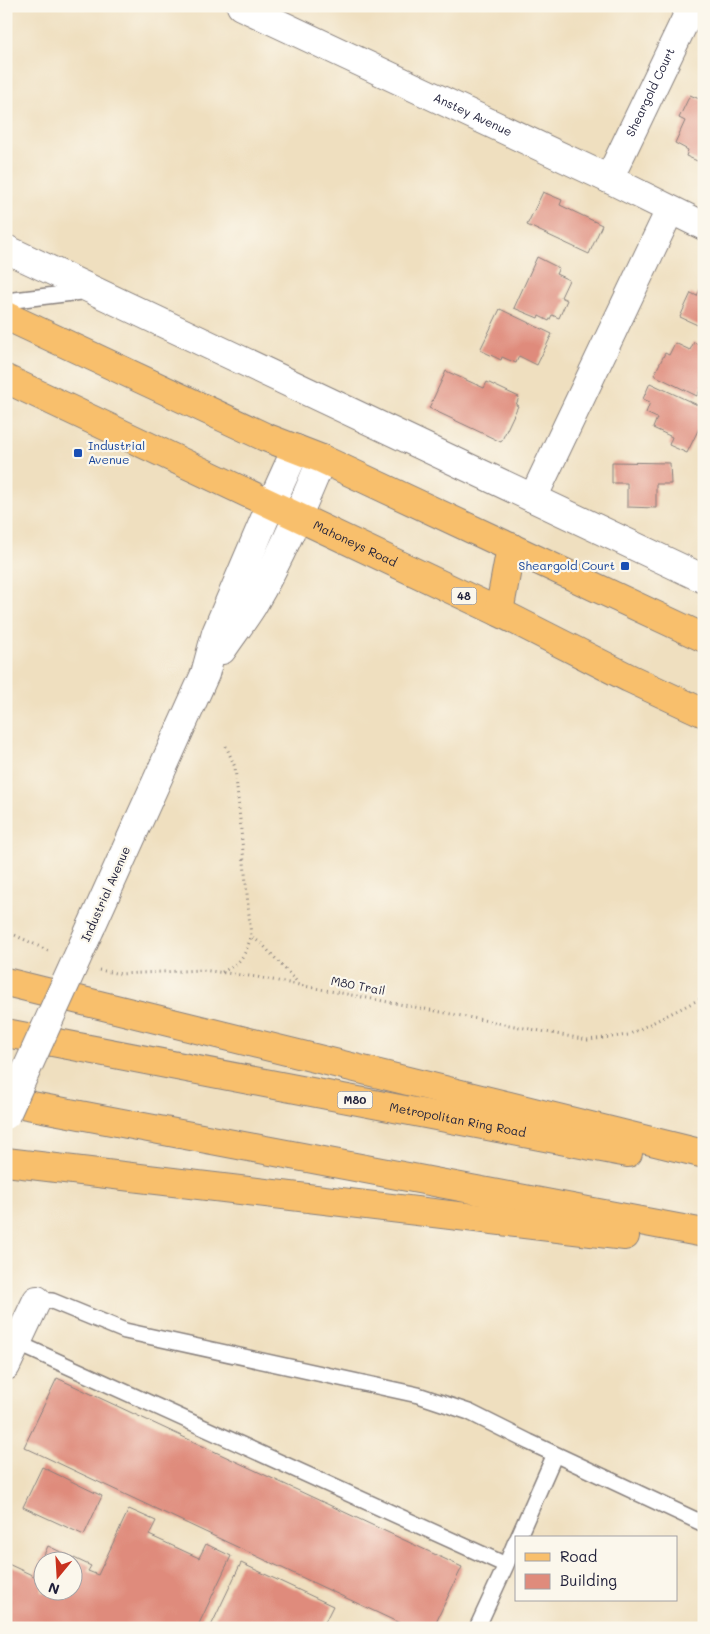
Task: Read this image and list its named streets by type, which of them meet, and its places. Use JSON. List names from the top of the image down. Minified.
{"streets":{"main road":["Mahoneys Road","48","M80","Metropolitan Ring Road"],"street":["Sheargold Court","Anstey Avenue","Industrial Avenue"],"path":["M80 Trail"]},"crossings":[["Sheargold Court","Anstey Avenue"],["Mahoneys Road","Industrial Avenue"]],"places":{"transit":["Industrial Avenue","Sheargold Court"]},"legend":["Road","Building"],"north":"bottom"}
